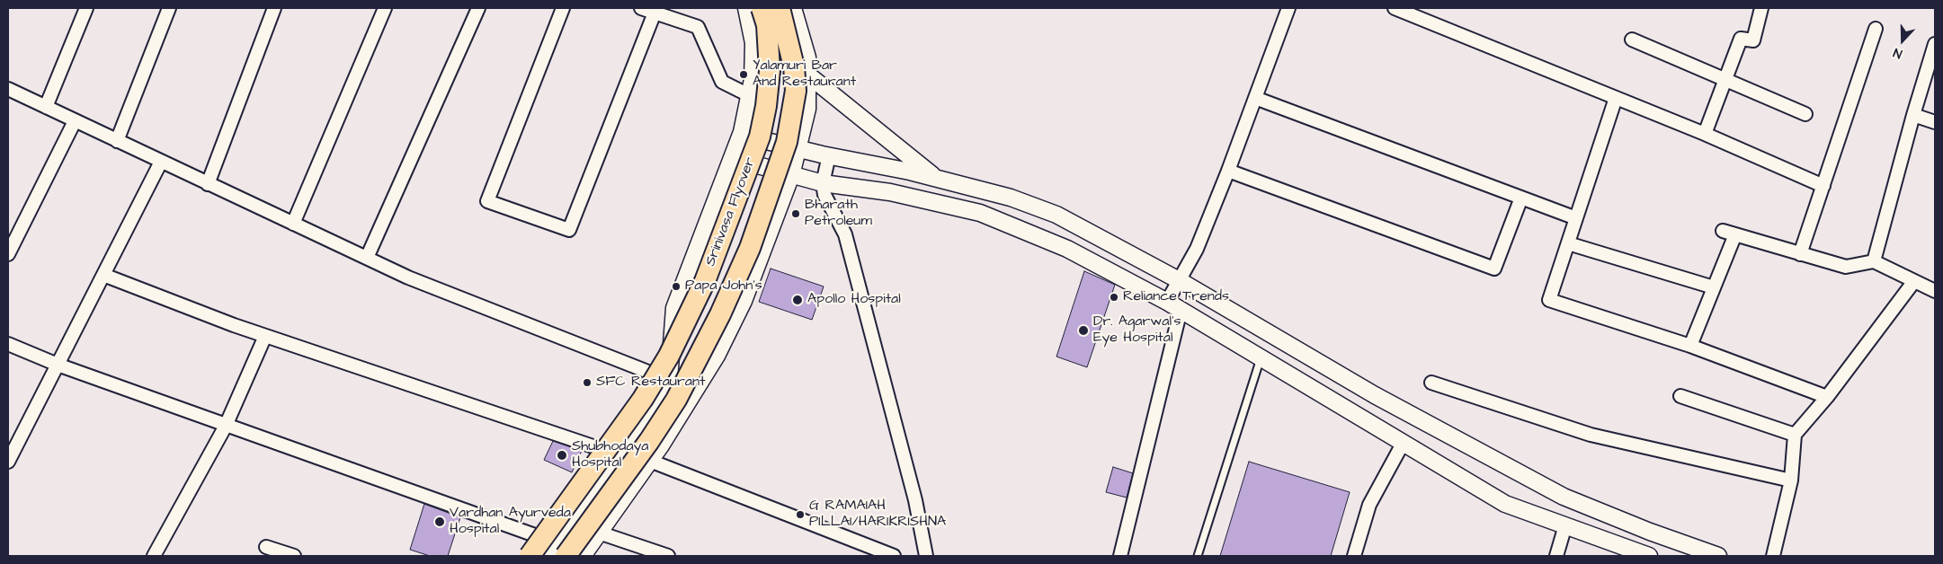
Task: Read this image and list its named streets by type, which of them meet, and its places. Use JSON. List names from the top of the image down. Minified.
{"streets":{"main road":["Srinivasa Flyover"]},"places":["Yalamuri Bar And Restaurant","Bharath Petroleum","Papa John's","Reliance Trends","Apollo Hospital","Dr. Agarwal's Eye Hospital","SFC Restaurant","Shubhodaya Hospital","G RAMAIAH PILLAI/HARIKRISHNA","Vardhan Ayurveda Hospital"],"north":"bottom"}
